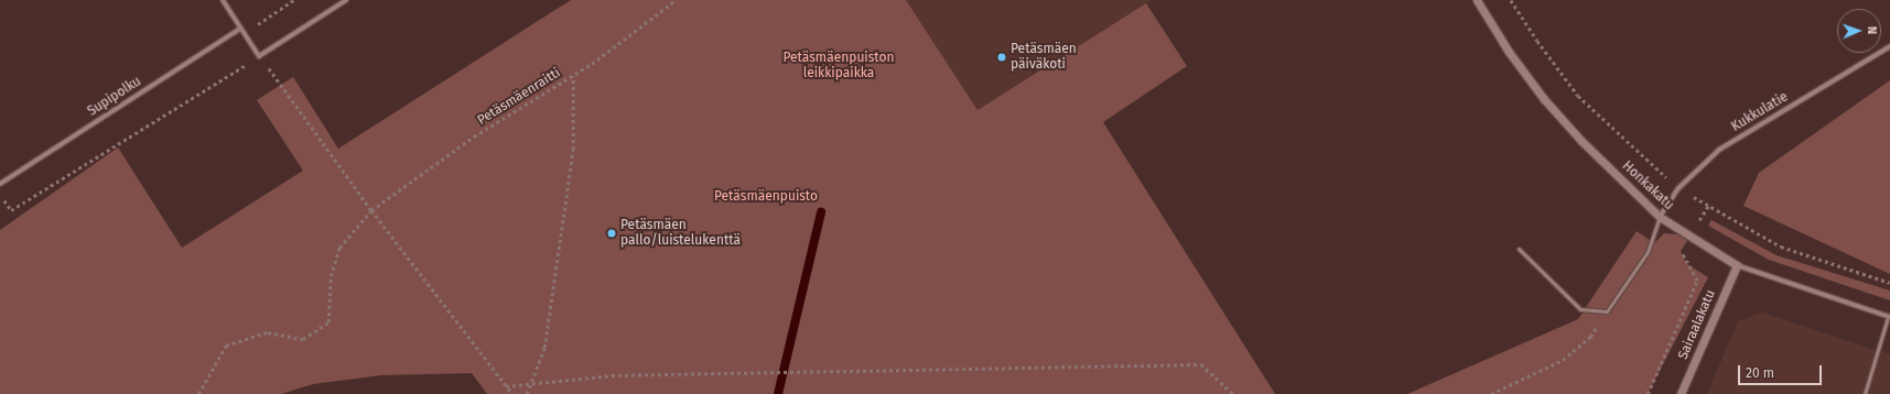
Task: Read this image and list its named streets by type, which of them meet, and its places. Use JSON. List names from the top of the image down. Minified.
{"streets":{"street":["Supipolku","Kukkulatie","Honkakatu","Sairaalakatu"],"path":["Petäsmäenraitti"]},"crossings":[["Kukkulatie","Honkakatu"],["Honkakatu","Sairaalakatu"]],"parks":["Petäsmäenpuiston leikkipaikka","Petäsmäenpuisto"],"places":["Petäsmäen päiväkoti","Petäsmäen pallo/luistelukenttä"],"scale_bar":"20 m","north":"right"}
